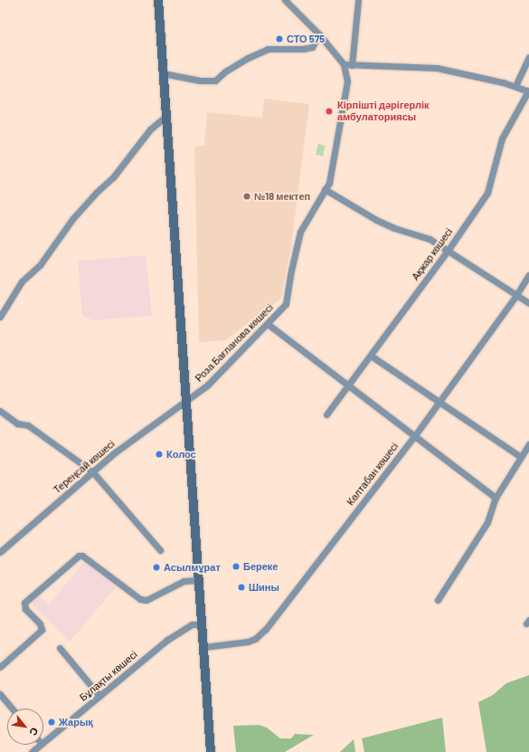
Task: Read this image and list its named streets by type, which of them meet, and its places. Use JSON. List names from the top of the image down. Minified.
{"streets":{"street":["Ақжар көшесі","Роза Бағланова көшесі","Тереңсай көшесі","Көлтабан көшесі","Бұлақты көшесі"]},"crossings":[["Роза Бағланова көшесі","Тереңсай көшесі"]],"places":["СТО 575","Кірпішті дәрігерлік амбулаториясы","№18 мектеп","Колос","Береке","Асылмұрат","Шины","Жарық"],"north":"bottom right"}
